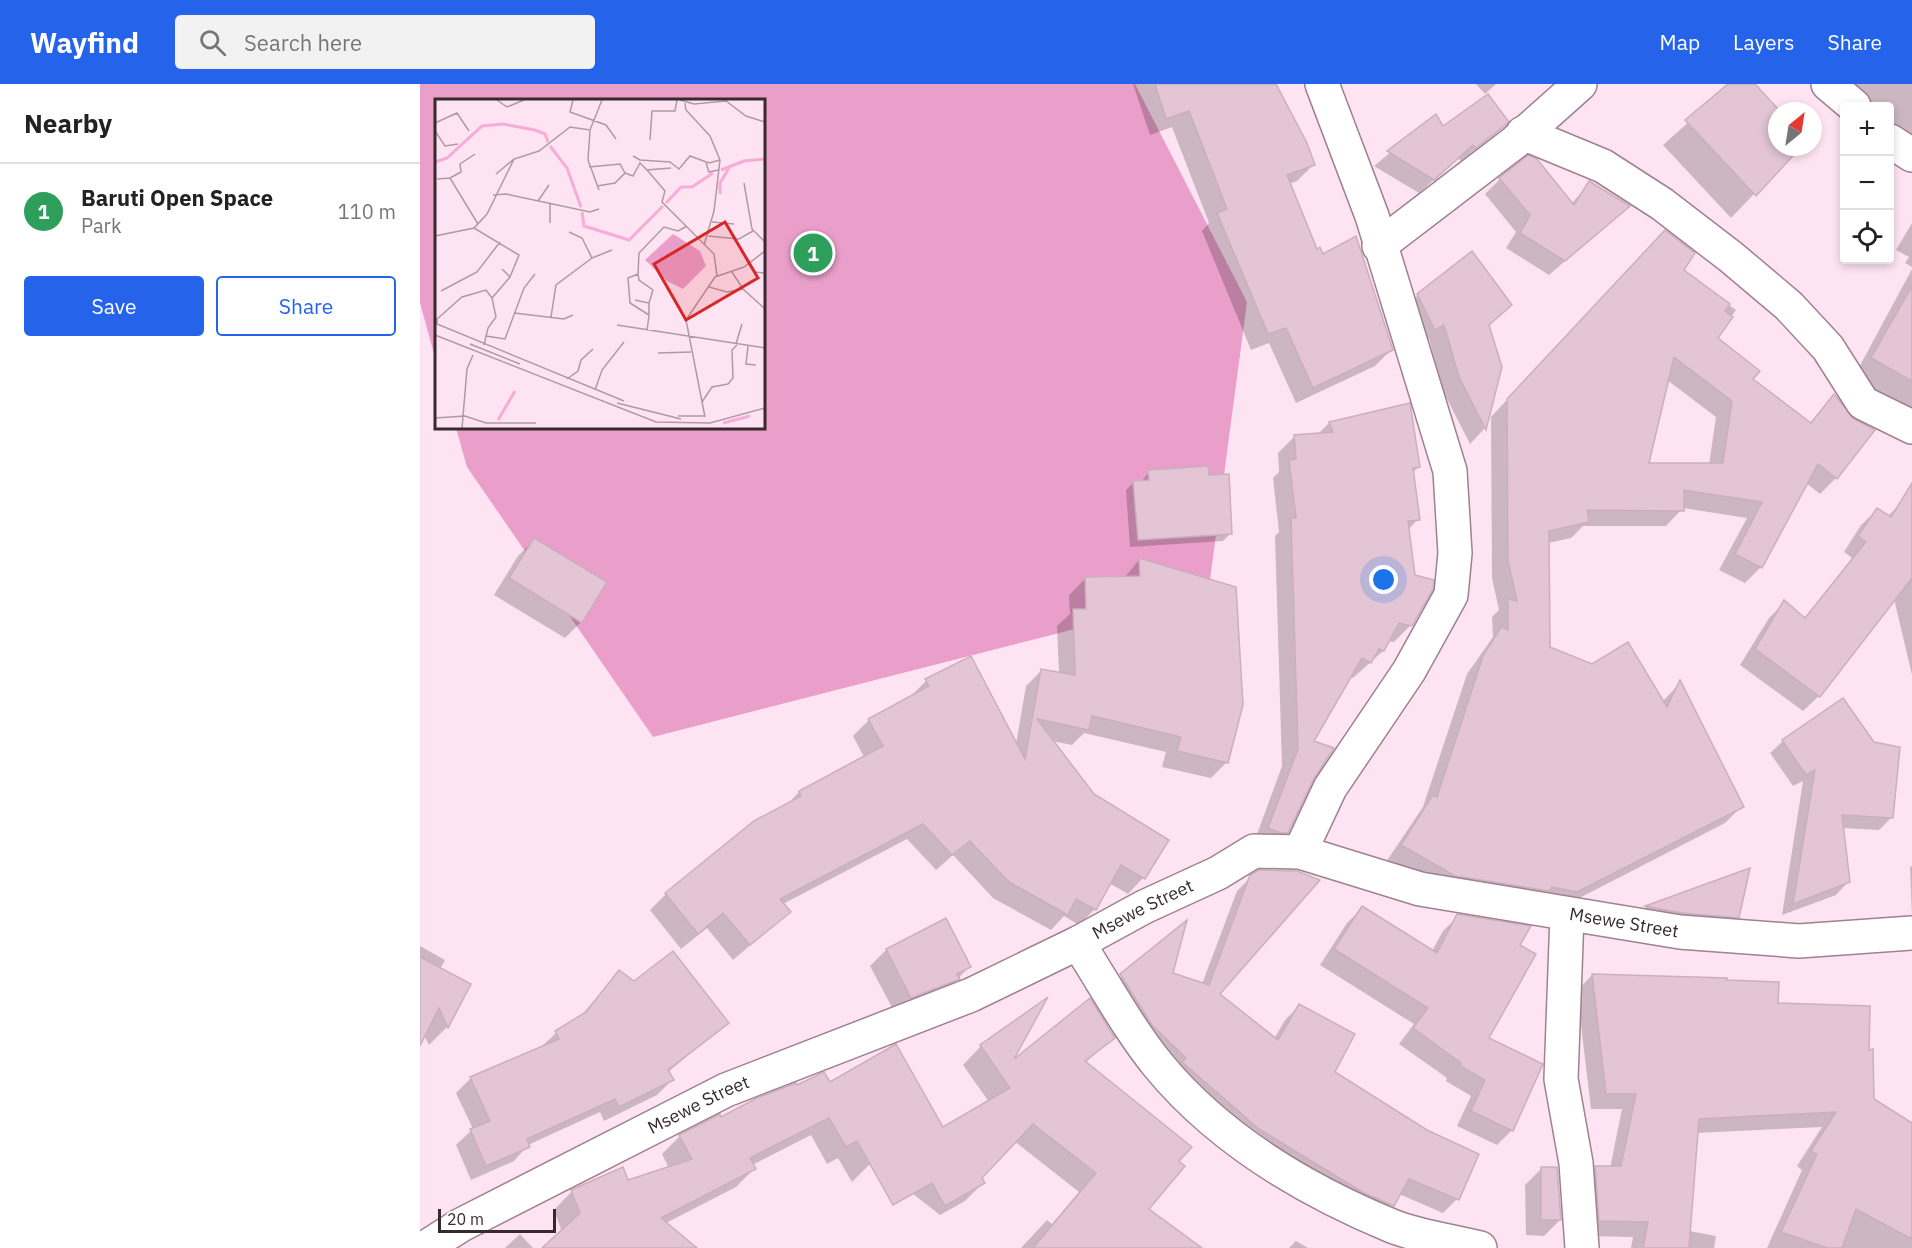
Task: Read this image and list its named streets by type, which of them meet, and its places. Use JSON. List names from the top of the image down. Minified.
{"streets":{"street":["Msewe Street"]},"scale_bar":"20 m","north":"top right","page":{"header":"Wayfind","search":"Search here","nav":["Map","Layers","Share"],"heading":"Nearby","map_buttons":["+","−"],"list":[{"mark":"1","name":"Baruti Open Space","note":"Park","value":"110 m"}],"pins":"1","buttons":["Save","Share"],"scale":"20 m"}}
